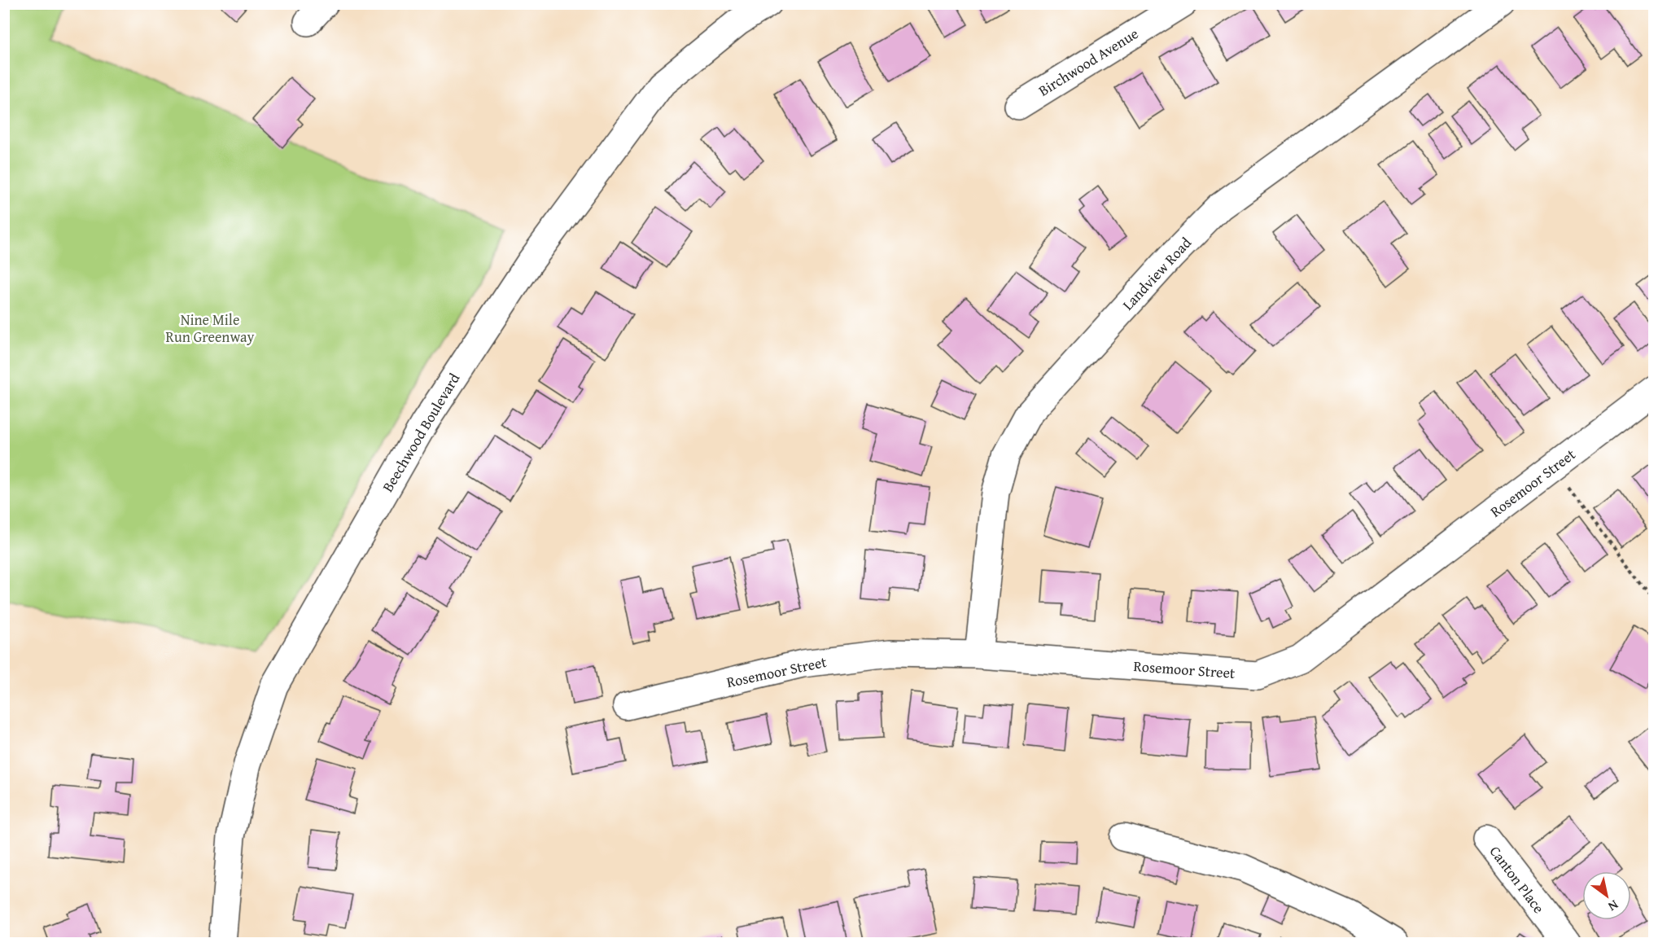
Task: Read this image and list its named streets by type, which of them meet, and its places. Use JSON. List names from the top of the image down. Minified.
{"streets":{"street":["Birchwood Avenue","Landview Road","Beechwood Boulevard","Rosemoor Street","Canton Place"]},"crossings":[["Landview Road","Rosemoor Street"]],"parks":["Nine Mile Run Greenway"],"north":"bottom right"}
